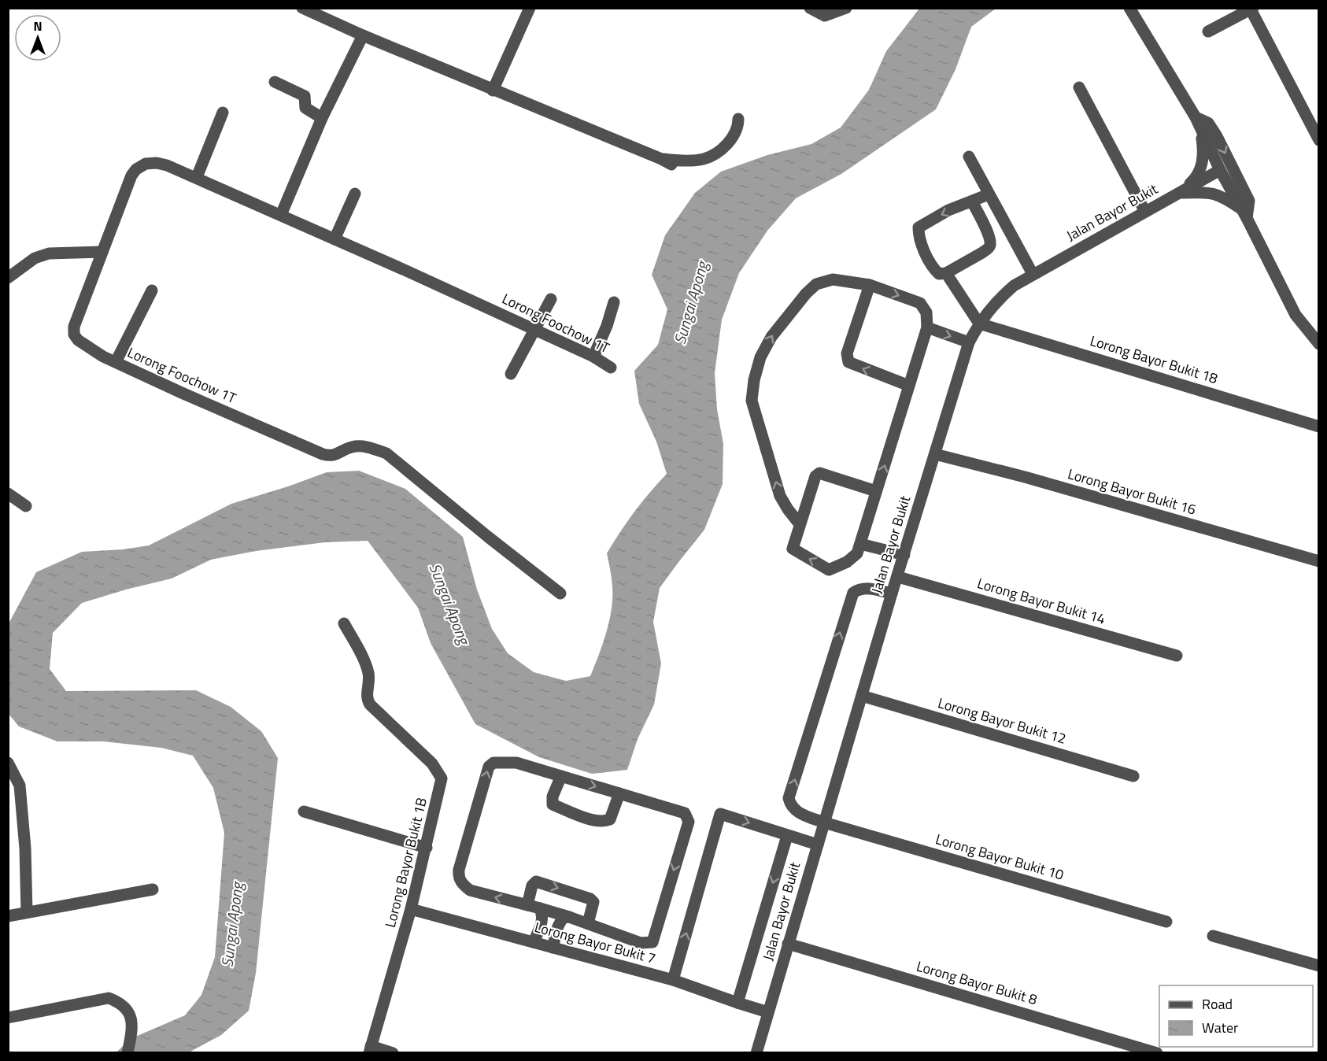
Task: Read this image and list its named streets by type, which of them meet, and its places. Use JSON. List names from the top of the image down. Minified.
{"streets":{"street":["Jalan Bayor Bukit","Lorong Foochow 1T","Lorong Bayor Bukit 18","Lorong Bayor Bukit 16","Lorong Bayor Bukit 14","Lorong Bayor Bukit 12","Lorong Bayor Bukit 10","Lorong Bayor Bukit 1B","Lorong Bayor Bukit 7","Lorong Bayor Bukit 8"]},"crossings":[["Jalan Bayor Bukit","Lorong Bayor Bukit 18"],["Jalan Bayor Bukit","Lorong Bayor Bukit 16"],["Jalan Bayor Bukit","Lorong Bayor Bukit 14"],["Jalan Bayor Bukit","Lorong Bayor Bukit 12"],["Jalan Bayor Bukit","Lorong Bayor Bukit 10"],["Jalan Bayor Bukit","Lorong Bayor Bukit 7"],["Jalan Bayor Bukit","Lorong Bayor Bukit 8"],["Lorong Bayor Bukit 1B","Lorong Bayor Bukit 7"]],"water":["Sungai Apong"],"legend":["Road","Water"],"north":"top"}
